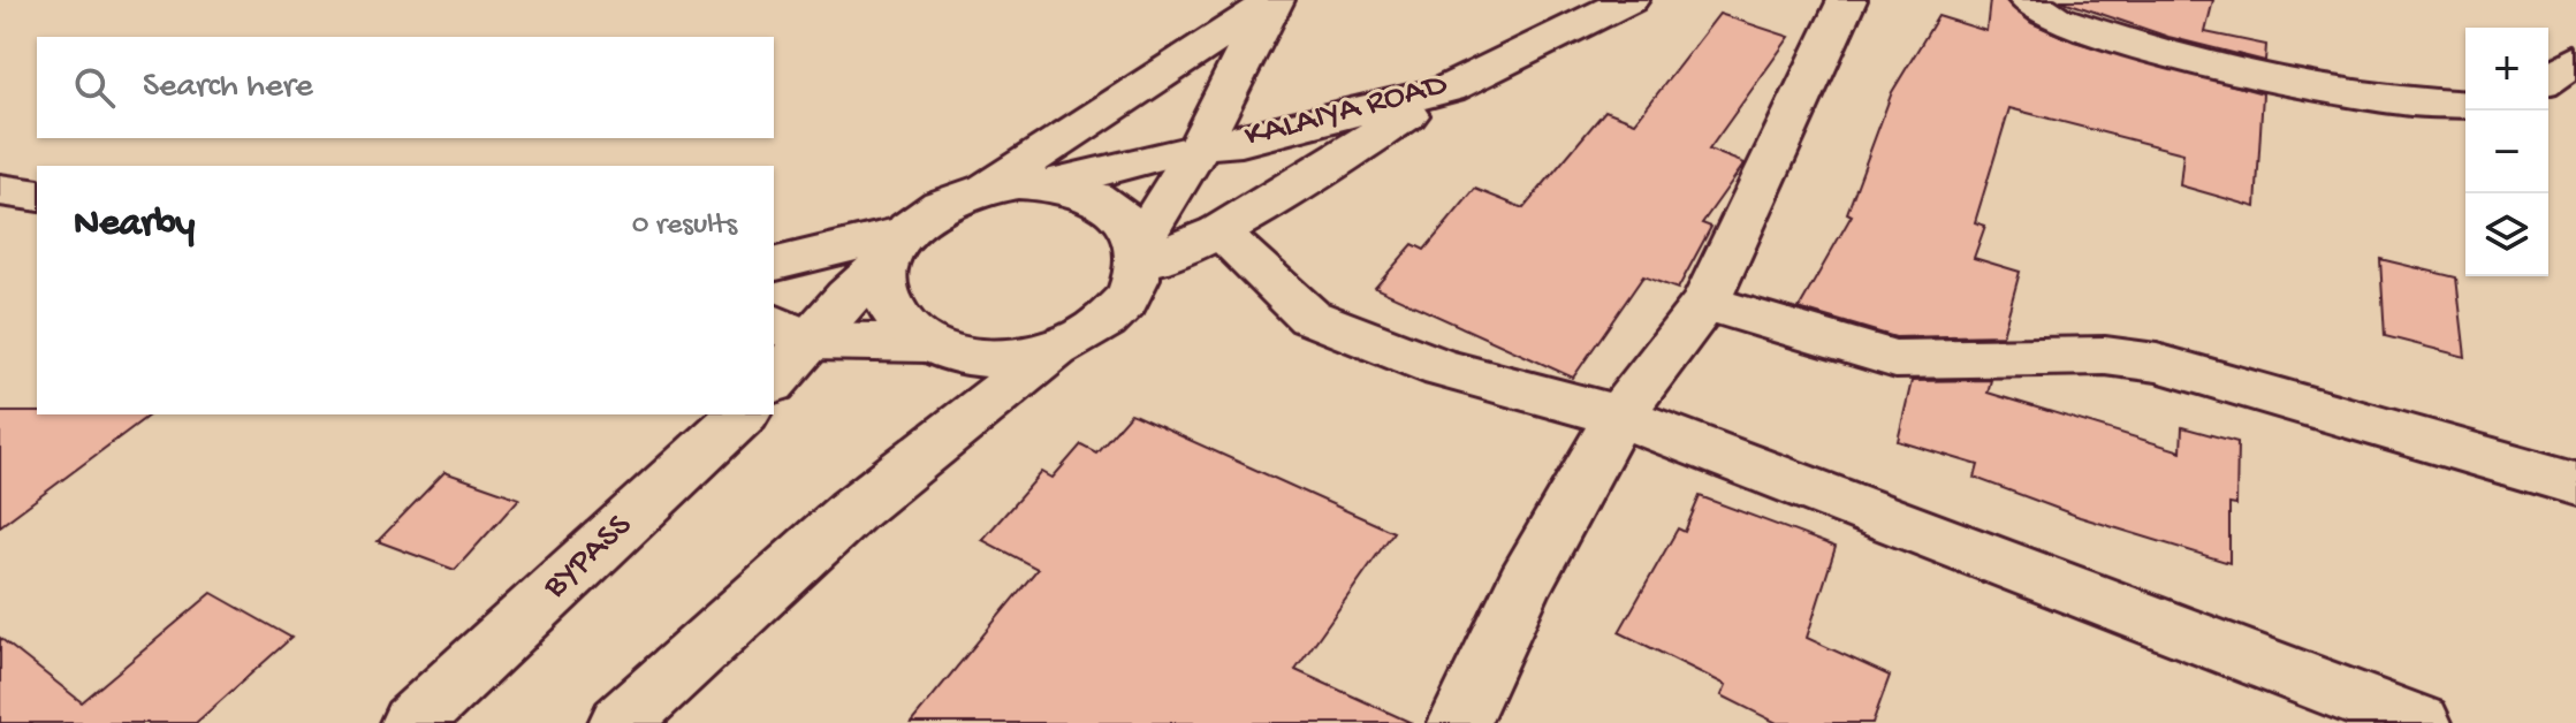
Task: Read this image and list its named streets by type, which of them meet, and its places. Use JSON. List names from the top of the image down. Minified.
{"streets":{"main road":["KALAIYA ROAD","BYPASS"]},"page":{"map_buttons":["+","−"],"search":"Search here","heading":["Nearby","0 results"]}}
